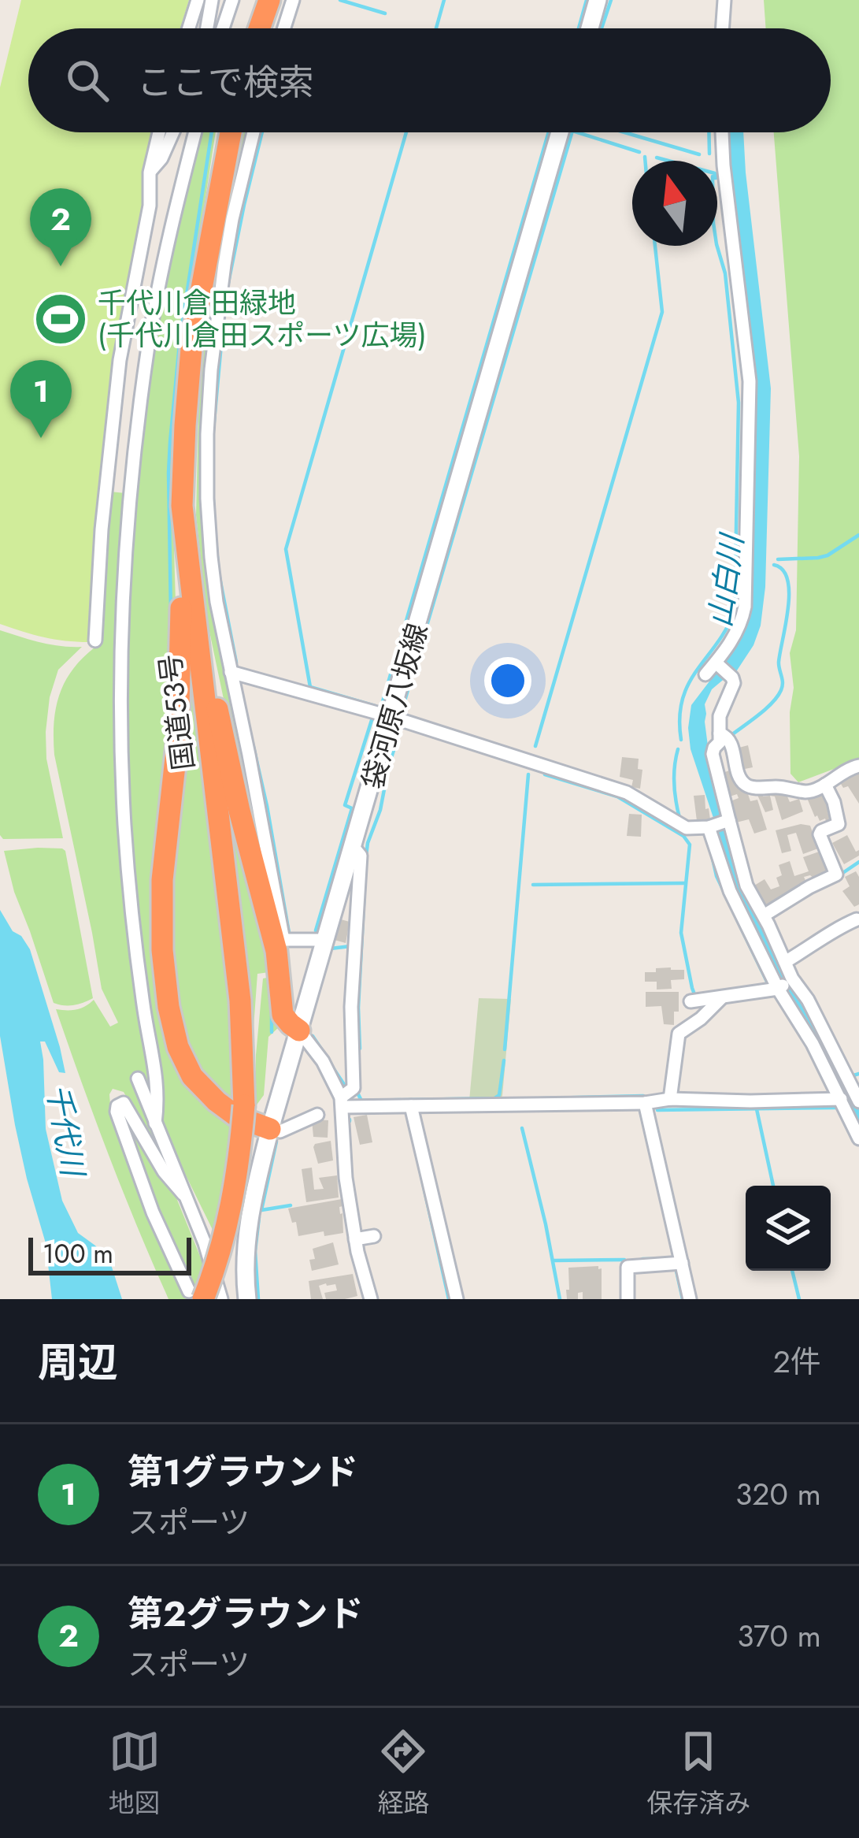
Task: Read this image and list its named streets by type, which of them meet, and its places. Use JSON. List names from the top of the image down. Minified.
{"streets":{"highway":["国道53号"],"main road":["袋河原八坂線"]},"water":["山白川","千代川"],"places":{"sports":["千代川倉田緑地 (千代川倉田スポーツ広場)"]},"scale_bar":"100 m","north":"top","page":{"search":"ここで検索","pins":["2","1"],"scale":"100 m","heading":["周辺","2件"],"list":[{"mark":"1","name":"第1グラウンド","note":"スポーツ","value":"320 m"},{"mark":"2","name":"第2グラウンド","note":"スポーツ","value":"370 m"}],"nav":["地図","経路","保存済み"]}}
